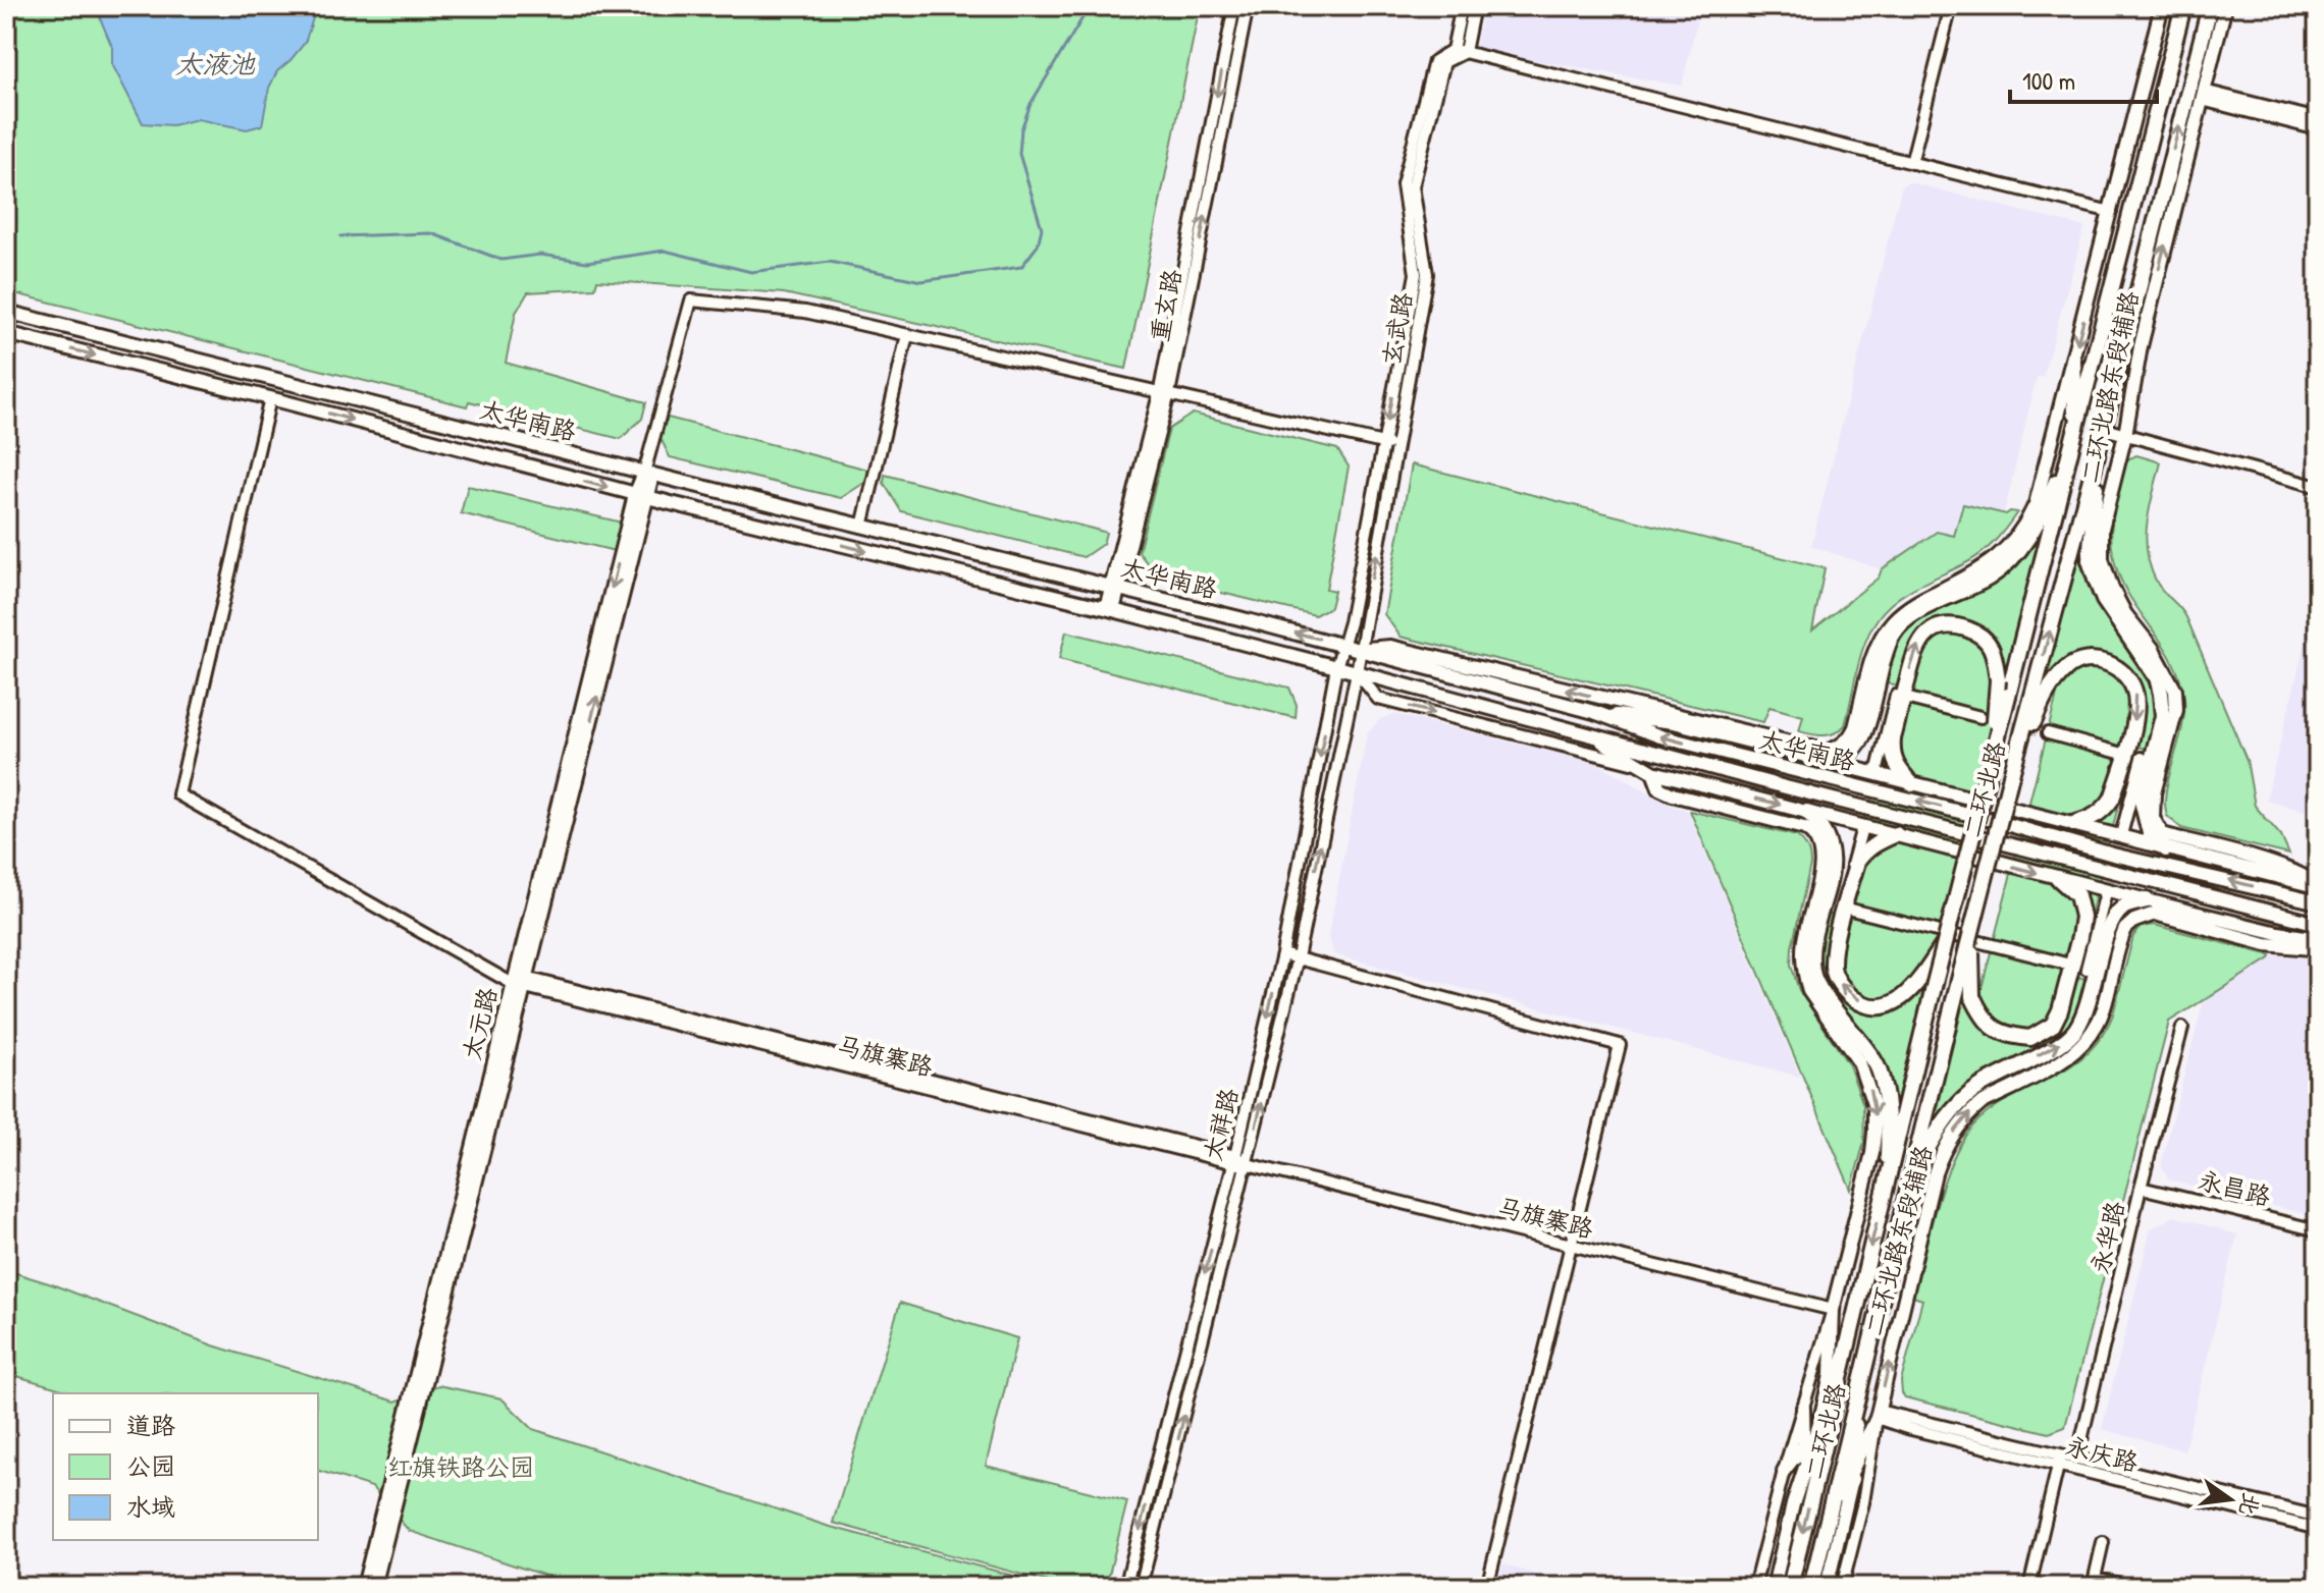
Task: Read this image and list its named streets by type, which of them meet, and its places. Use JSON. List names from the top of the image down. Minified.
{"streets":{"highway":["二环北路"],"main road":["二环北路东段辅路","太华南路","太元路"],"street":["重玄路","玄武路","马旗寨路","太祥路","永昌路","永华路","永庆路"]},"crossings":[["重玄路","太华南路"],["玄武路","二环北路东段辅路"],["玄武路","太华南路"],["玄武路","太祥路"],["二环北路东段辅路","太华南路"],["二环北路东段辅路","马旗寨路"],["二环北路东段辅路","永庆路"],["太华南路","太元路"],["太华南路","马旗寨路"],["太华南路","太祥路"],["太元路","马旗寨路"],["马旗寨路","太祥路"],["永昌路","永华路"],["永华路","永庆路"]],"water":["太液池"],"parks":["红旗铁路公园"],"legend":["道路","公园","水域"],"scale_bar":"100 m","north":"right"}
